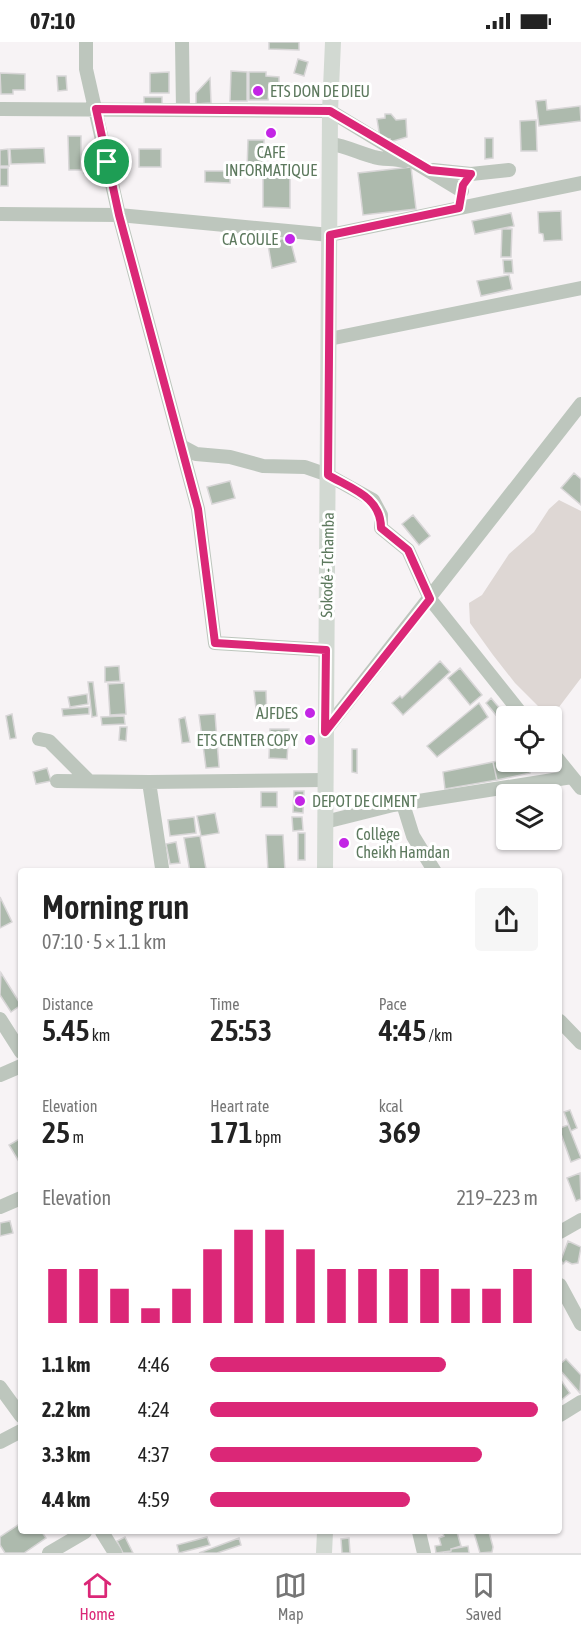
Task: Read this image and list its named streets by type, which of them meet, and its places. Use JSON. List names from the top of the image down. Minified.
{"streets":{"main road":["Sokodé - Tchamba"]},"places":["ETS DON DE DIEU","CAFE INFORMATIQUE","CA COULE","AJFDES","ETS CENTER COPY","DEPOT DE CIMENT","Collège Cheikh Hamdan"],"page":{"status":"07:10","heading":["Morning run","07:10 · 5 × 1.1 km"],"stats":[["Distance","5.45 km"],["Time","25:53"],["Pace","4:45 /km"],["Elevation","25 m"],["Heart rate","171 bpm"],["kcal","369"]],"chart":["Elevation","219–223 m"],"list":[{"name":"1.1 km","note":"4:46"},{"name":"2.2 km","note":"4:24"},{"name":"3.3 km","note":"4:37"},{"name":"4.4 km","note":"4:59"}],"tabs":["Home","Map","Saved"]}}
